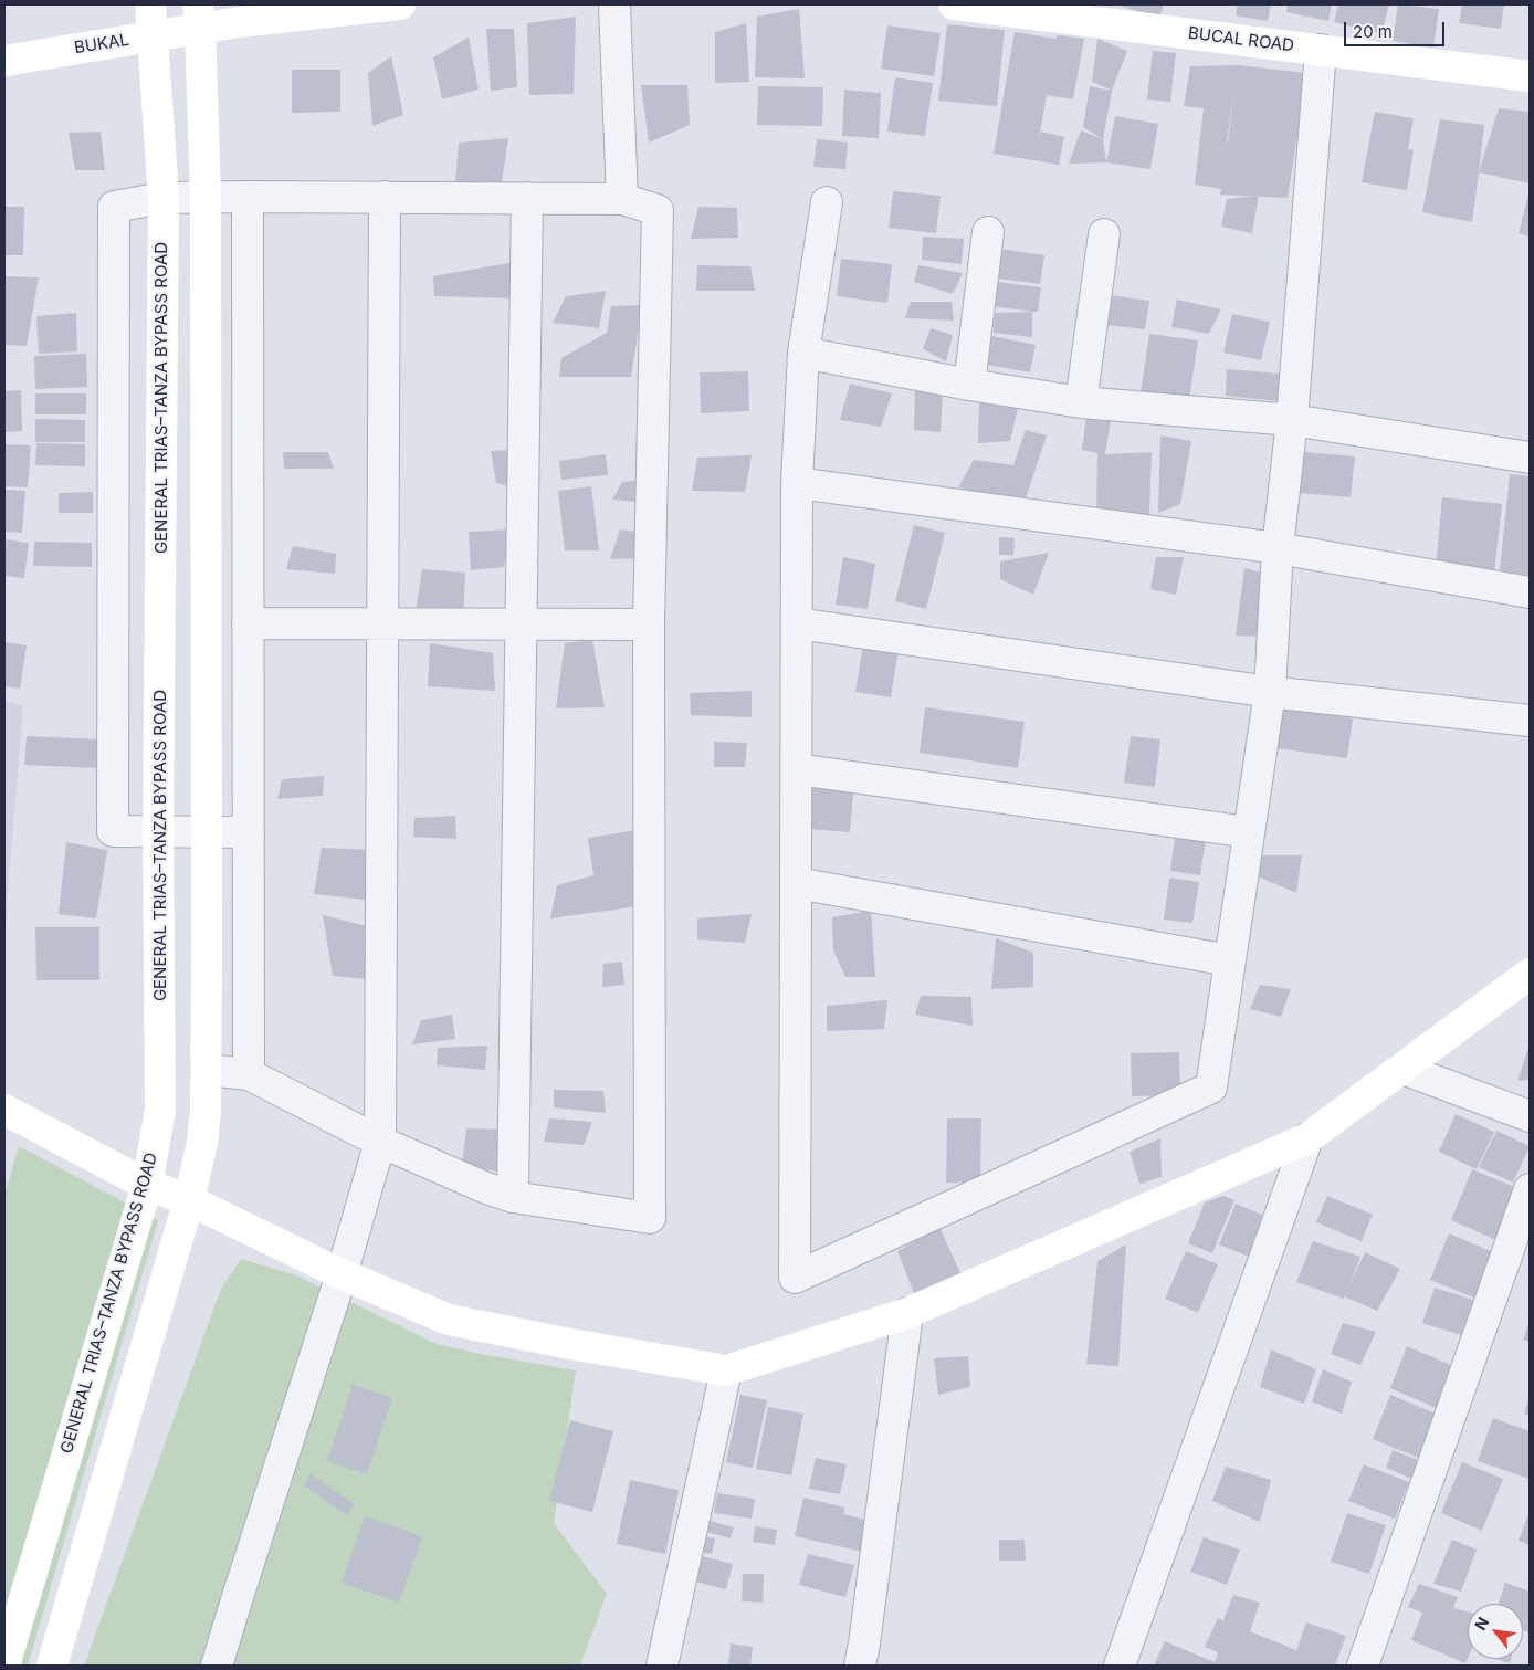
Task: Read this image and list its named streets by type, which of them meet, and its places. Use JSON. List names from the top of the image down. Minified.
{"streets":{"main road":["BUCAL ROAD","BUKAL","GENERAL TRIAS–TANZA BYPASS ROAD"]},"crossings":[["BUKAL","GENERAL TRIAS–TANZA BYPASS ROAD"]],"scale_bar":"20 m","north":"top left"}
